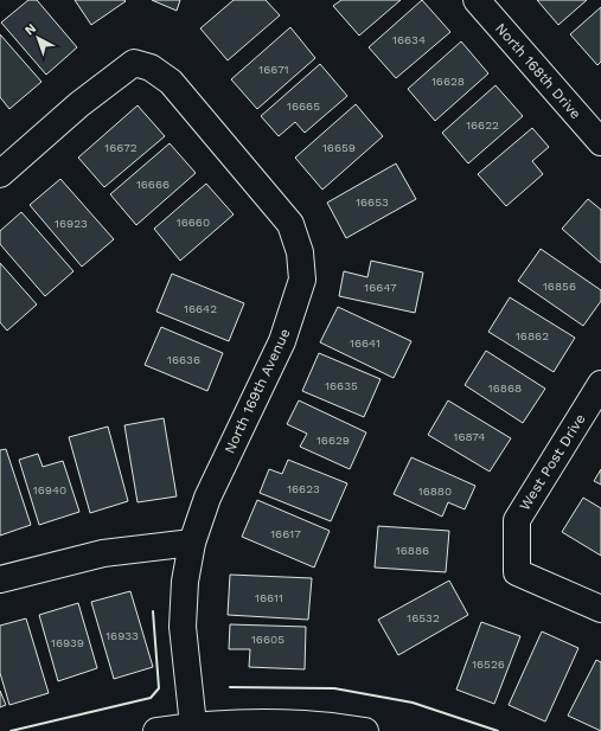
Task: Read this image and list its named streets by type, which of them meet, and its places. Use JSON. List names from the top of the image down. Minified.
{"streets":{"street":["North 168th Drive","North 169th Avenue","West Post Drive"]},"house_numbers":["16634","16671","16628","16665","16622","16672","16659","16666","16653","16660","16923","16856","16647","16642","16862","16641","16636","16635","16868","16874","16629","16623","16940","16880","16617","16886","16611","16532","16933","16605","16939","16526"],"north":"top left"}
